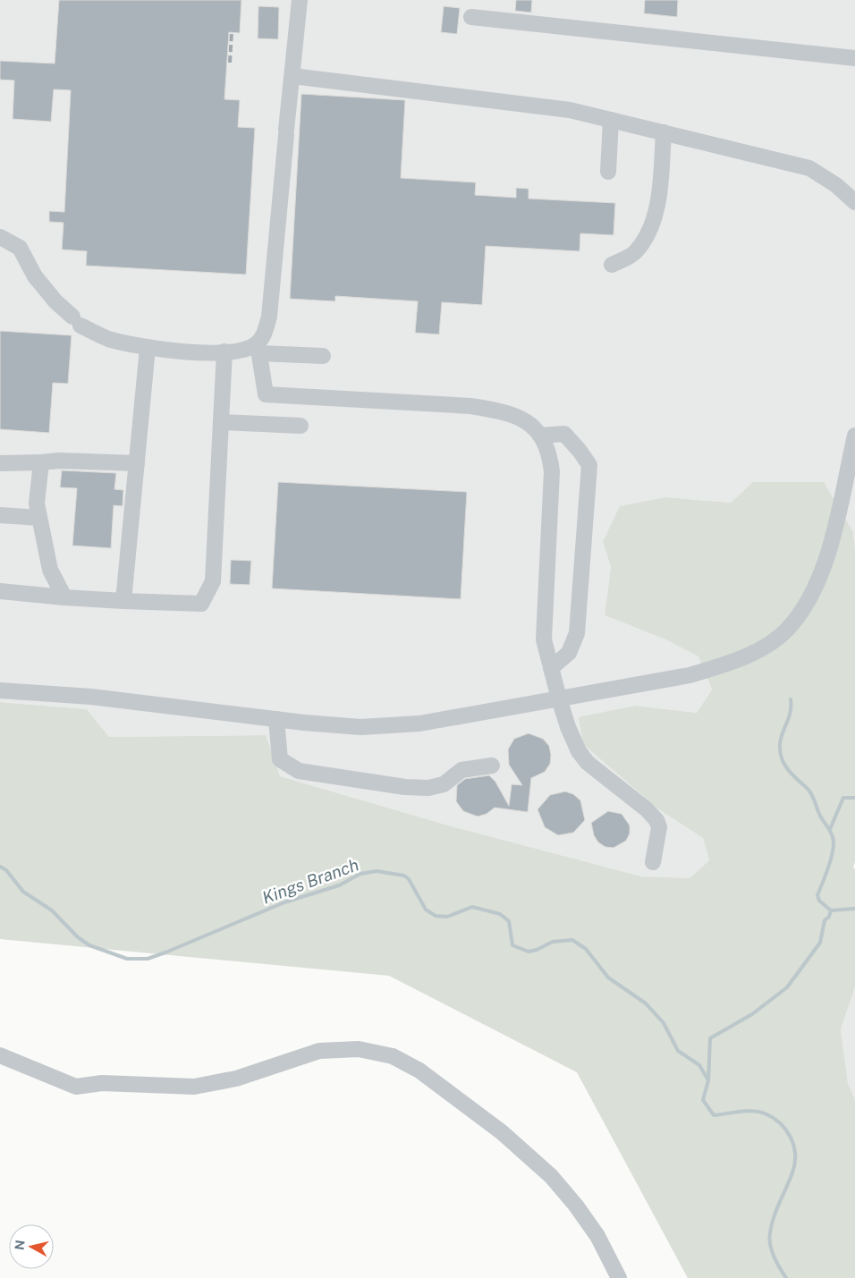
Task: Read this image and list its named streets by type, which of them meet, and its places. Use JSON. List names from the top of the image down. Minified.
{"water":["Kings Branch"],"north":"left"}
